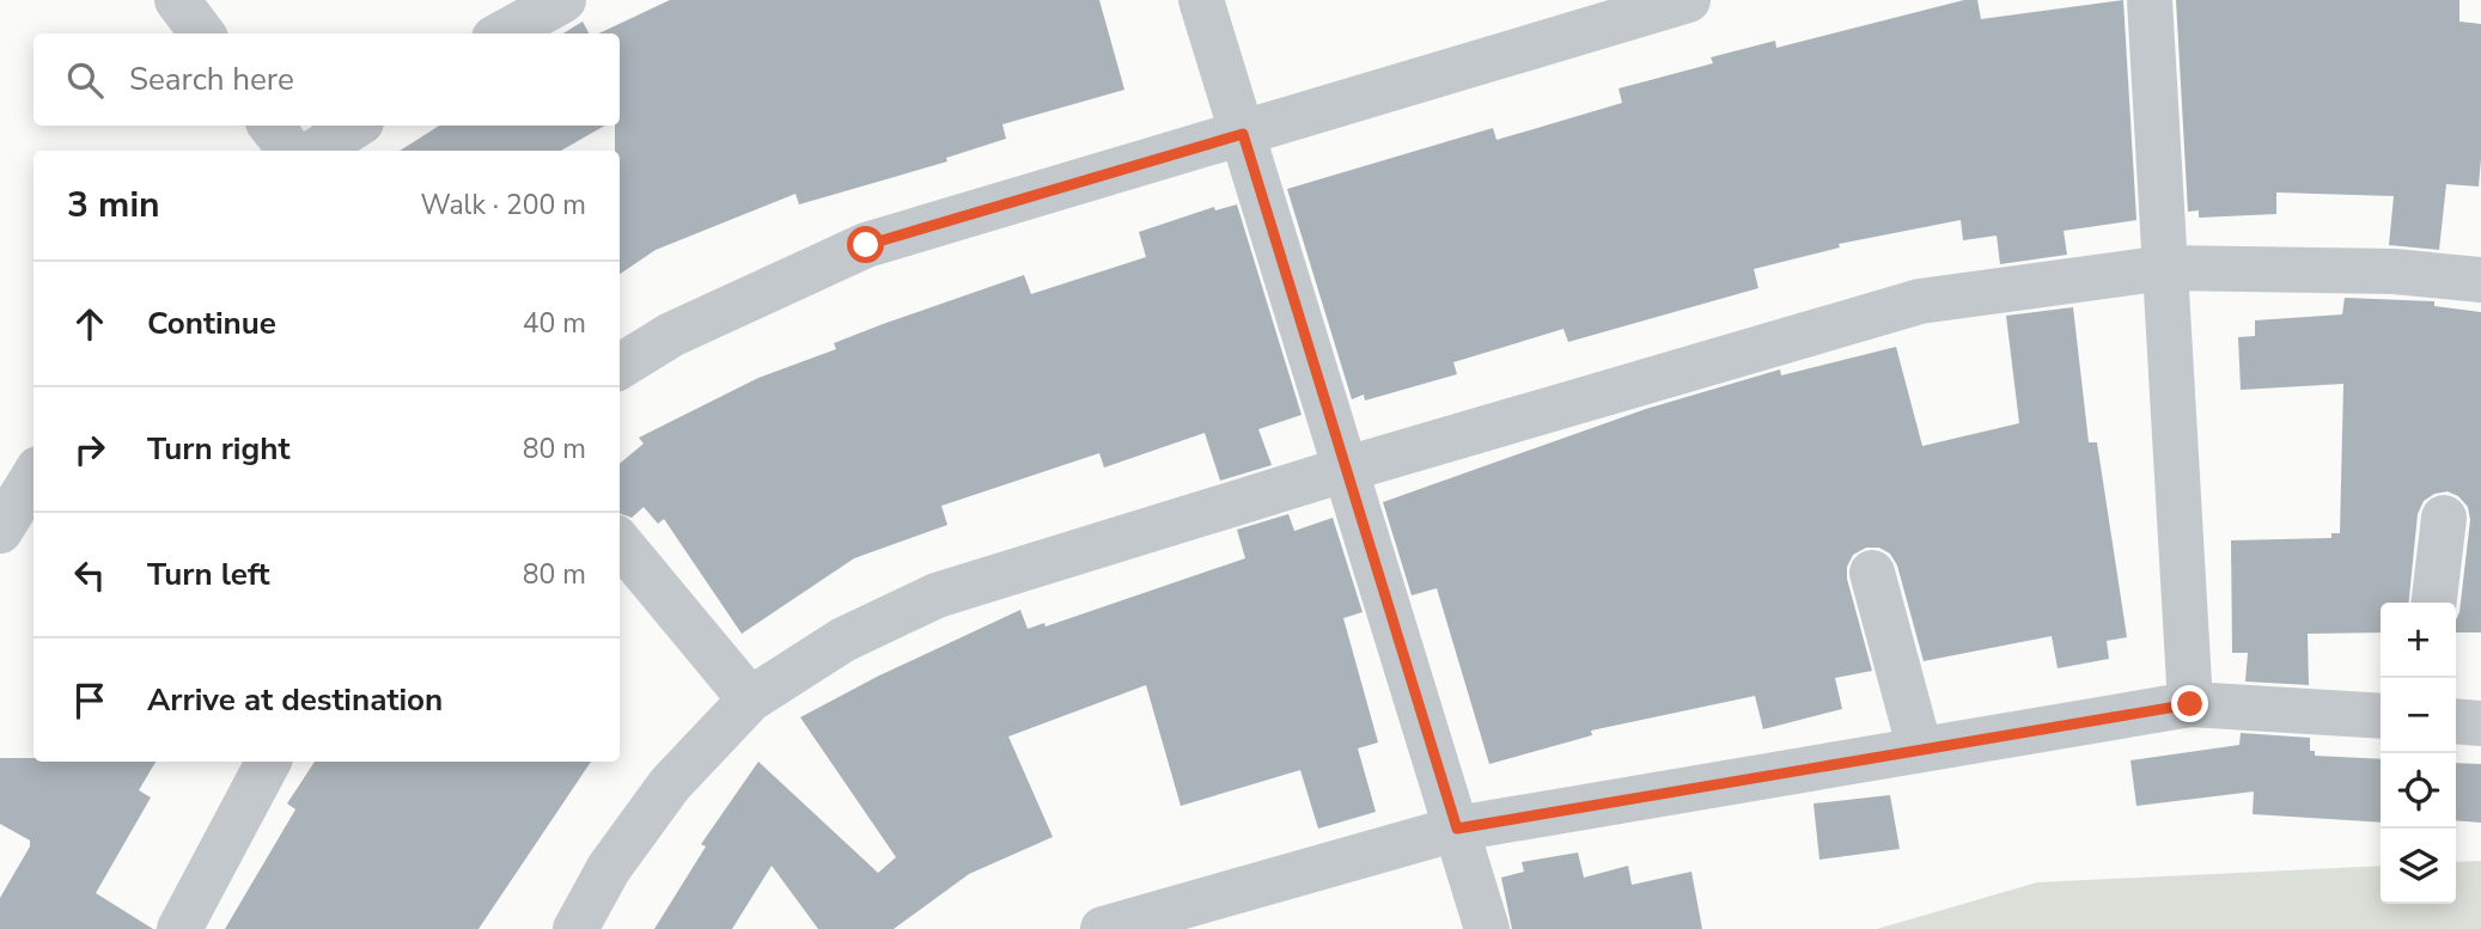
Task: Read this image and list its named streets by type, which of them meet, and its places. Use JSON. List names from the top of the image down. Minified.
{"page":{"search":"Search here","heading":["3 min","Walk · 200 m"],"list":[["Continue","40 m"],["Turn right","80 m"],["Turn left","80 m"],"Arrive at destination"],"map_buttons":["+","−"]}}
